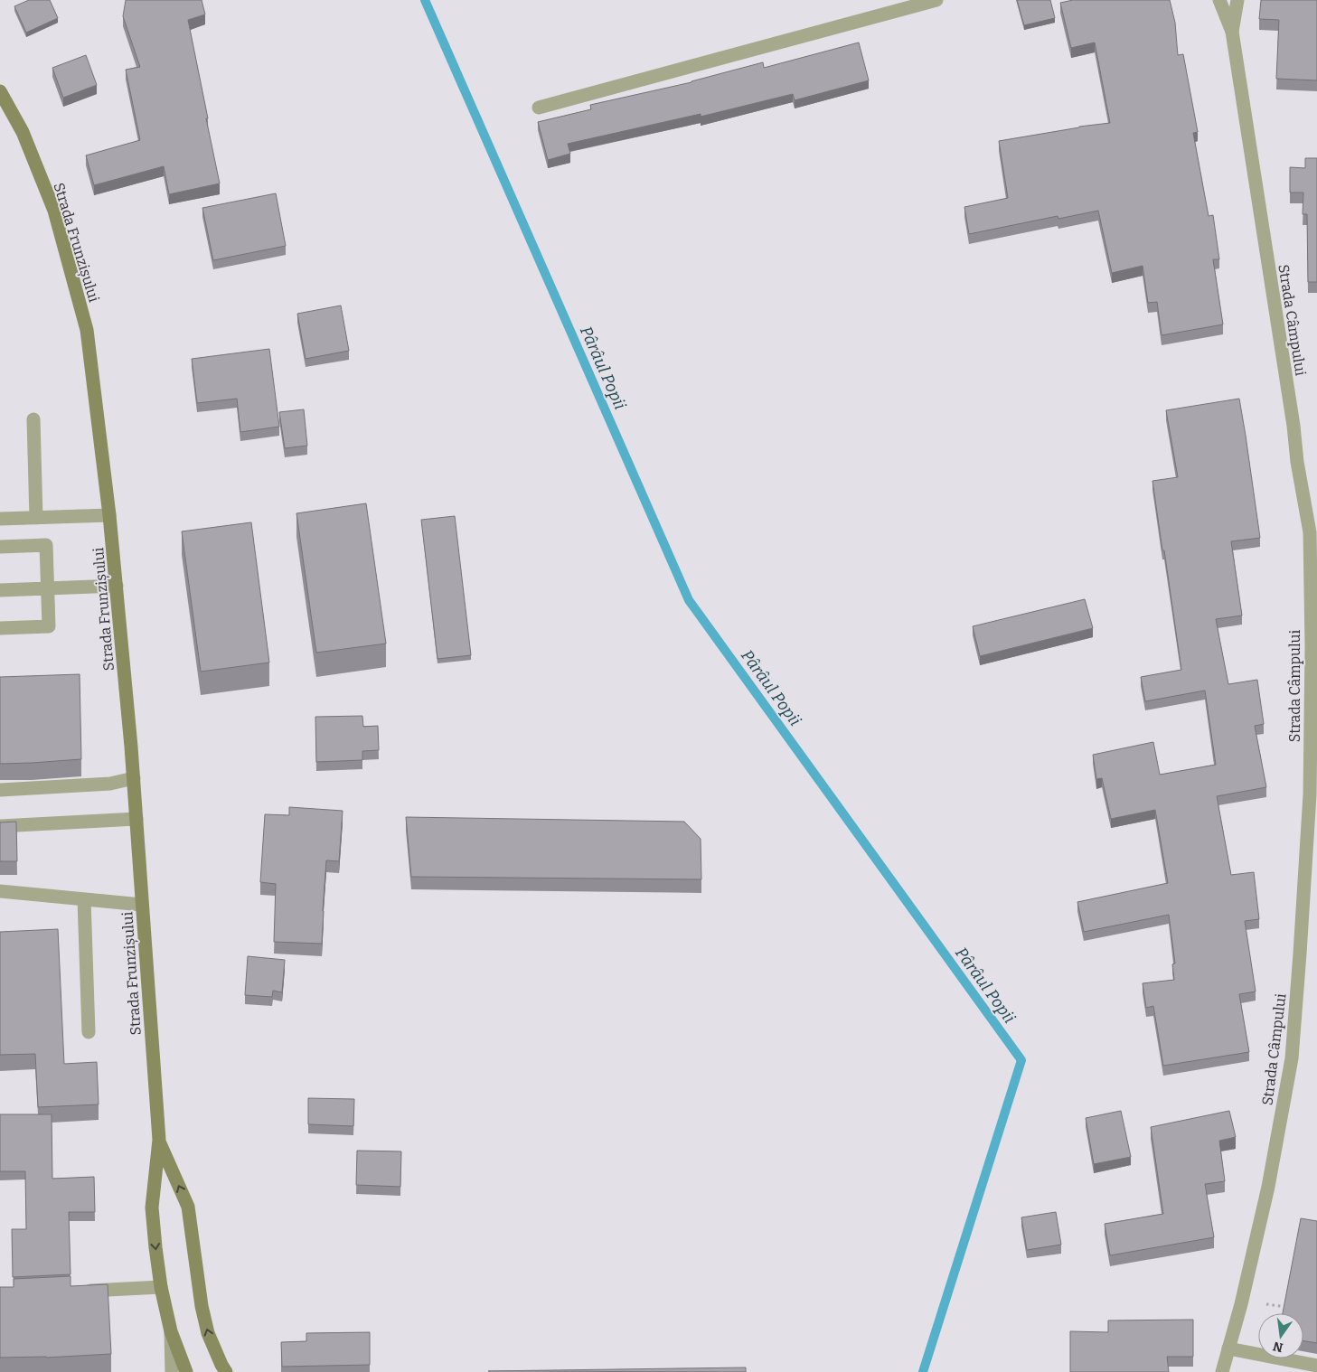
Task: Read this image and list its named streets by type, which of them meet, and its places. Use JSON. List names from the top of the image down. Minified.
{"streets":{"main road":["Strada Frunzișului"],"street":["Strada Câmpului"]},"water":["Pârâul Popii"],"north":"bottom"}
